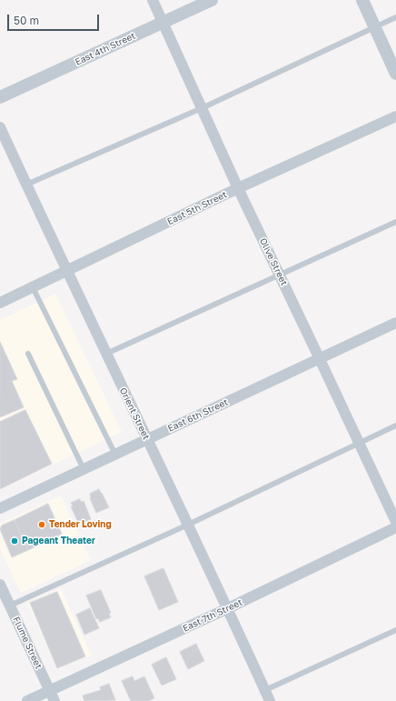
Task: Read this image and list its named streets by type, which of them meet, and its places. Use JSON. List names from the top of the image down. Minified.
{"streets":{"street":["East 4th Street","East 5th Street","Olive Street","Orient Street","East 6th Street","East 7th Street","Flume Street"]},"crossings":[["East 4th Street","Olive Street"],["East 5th Street","Olive Street"],["East 5th Street","Orient Street"],["Olive Street","East 6th Street"],["Orient Street","East 6th Street"],["Orient Street","East 7th Street"],["East 7th Street","Flume Street"]],"places":["Tender Loving","Pageant Theater"],"scale_bar":"50 m"}
